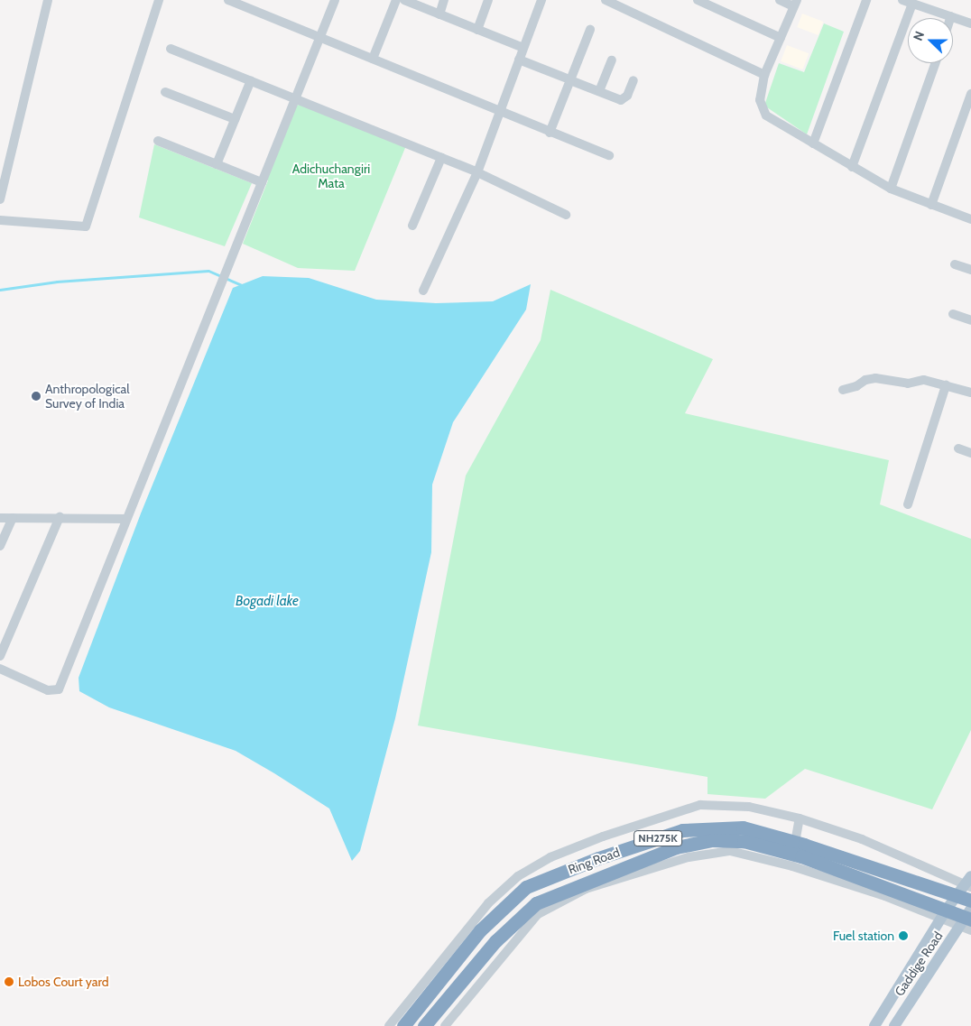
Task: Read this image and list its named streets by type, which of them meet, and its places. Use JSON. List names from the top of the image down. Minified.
{"streets":{"highway":["NH275K","Ring Road"],"main road":["Gaddige Road"]},"crossings":[["Ring Road","Gaddige Road"]],"water":["Bogadi lake"],"parks":["Adichuchangiri Mata"],"places":["Anthropological Survey of India","Fuel station","Lobos Court yard"],"north":"left"}
